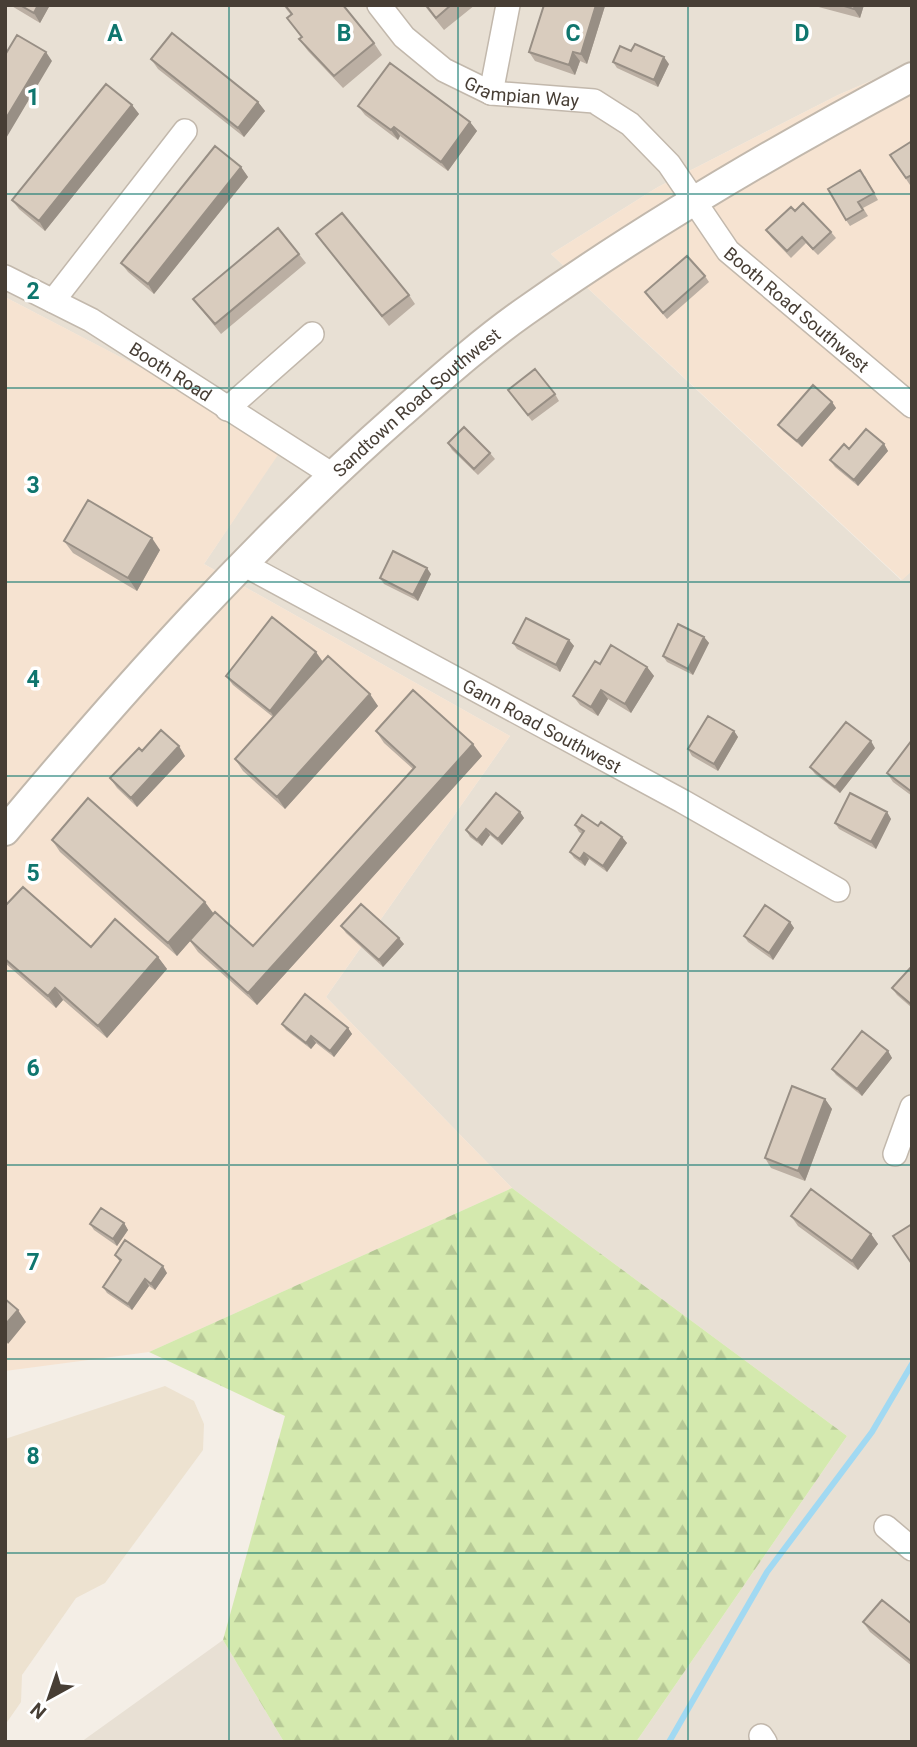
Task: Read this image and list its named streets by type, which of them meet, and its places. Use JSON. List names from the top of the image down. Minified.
{"streets":{"street":["Grampian Way","Booth Road Southwest","Booth Road","Sandtown Road Southwest","Gann Road Southwest"]},"crossings":[["Grampian Way","Booth Road Southwest"],["Grampian Way","Sandtown Road Southwest"],["Booth Road Southwest","Sandtown Road Southwest"],["Booth Road","Sandtown Road Southwest"],["Sandtown Road Southwest","Gann Road Southwest"]],"north":"bottom left","grid":{"columns":["A","B","C","D"],"rows":["1","2","3","4","5","6","7","8"]}}
